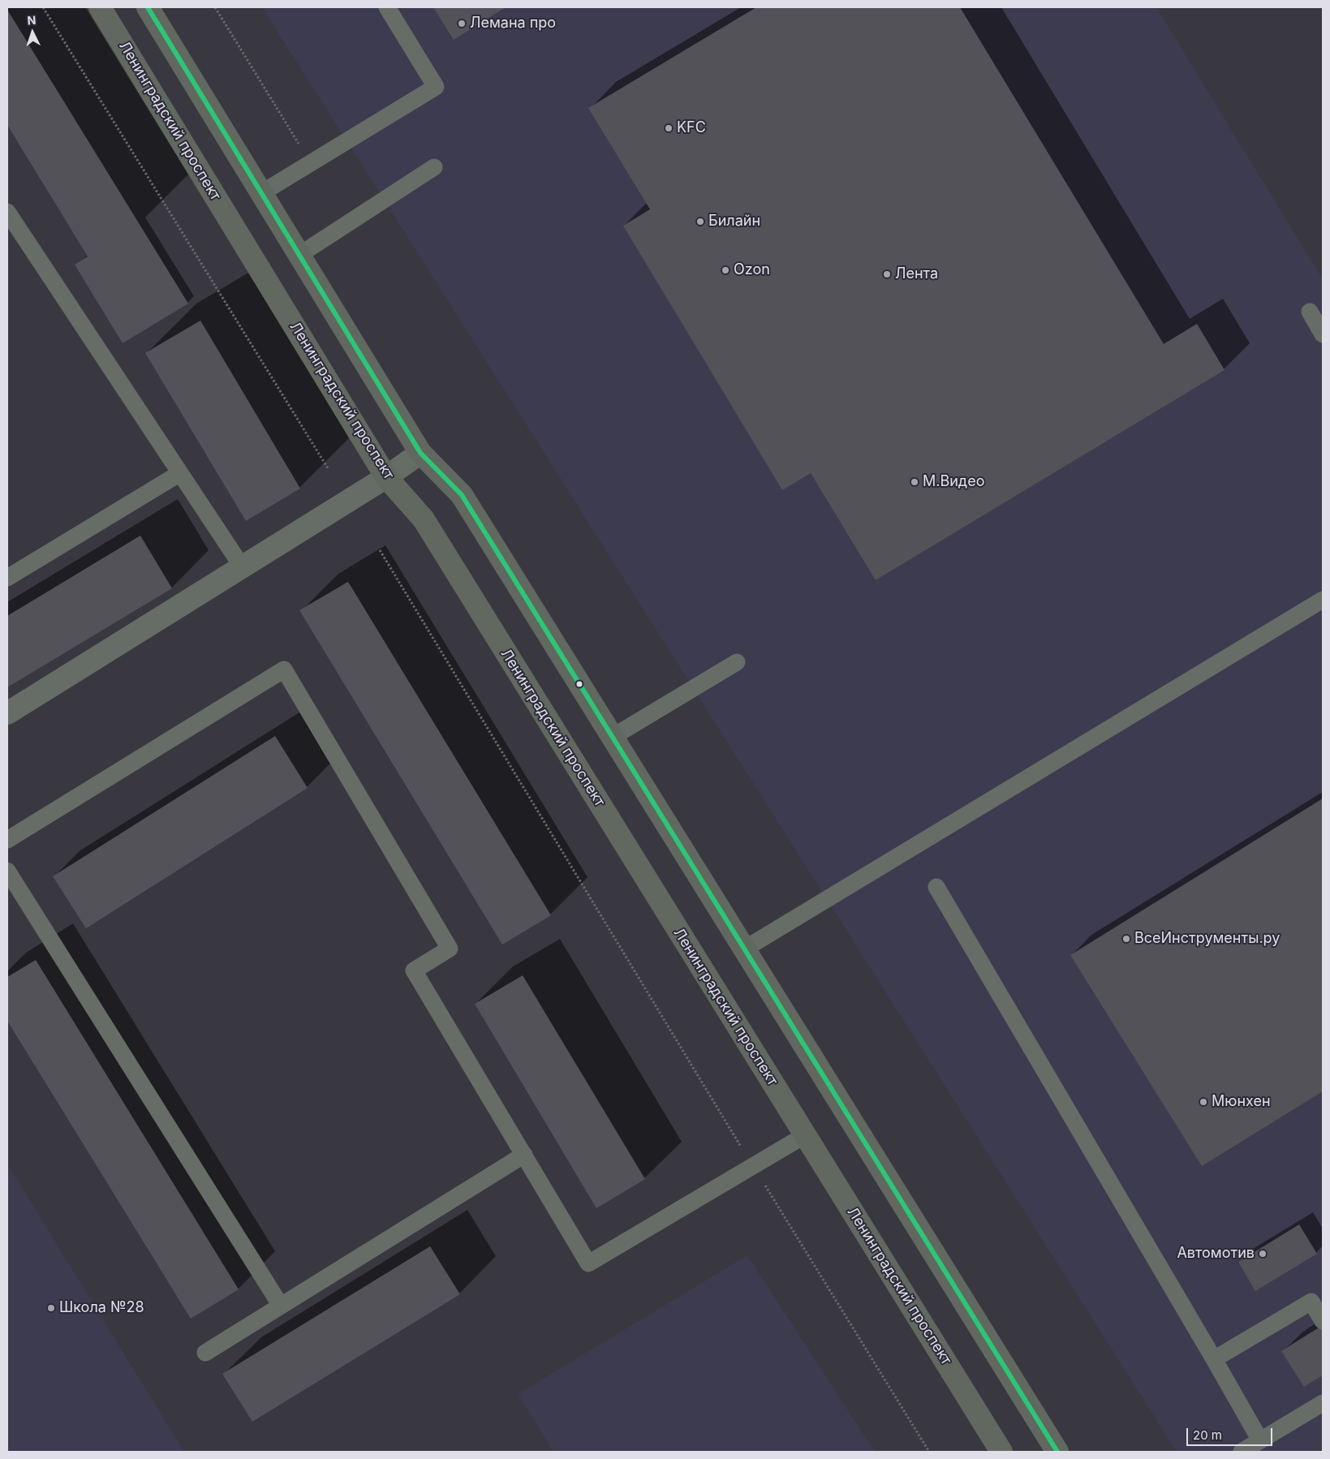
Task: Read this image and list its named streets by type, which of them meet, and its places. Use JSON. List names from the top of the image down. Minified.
{"streets":{"main road":["Ленинградский проспект"]},"places":["Лемана про","KFC","Билайн","Ozon","Лента","М.Видео","ВсеИнструменты.ру","Мюнхен","Автомотив","Школа №28"],"scale_bar":"20 m","north":"top"}
